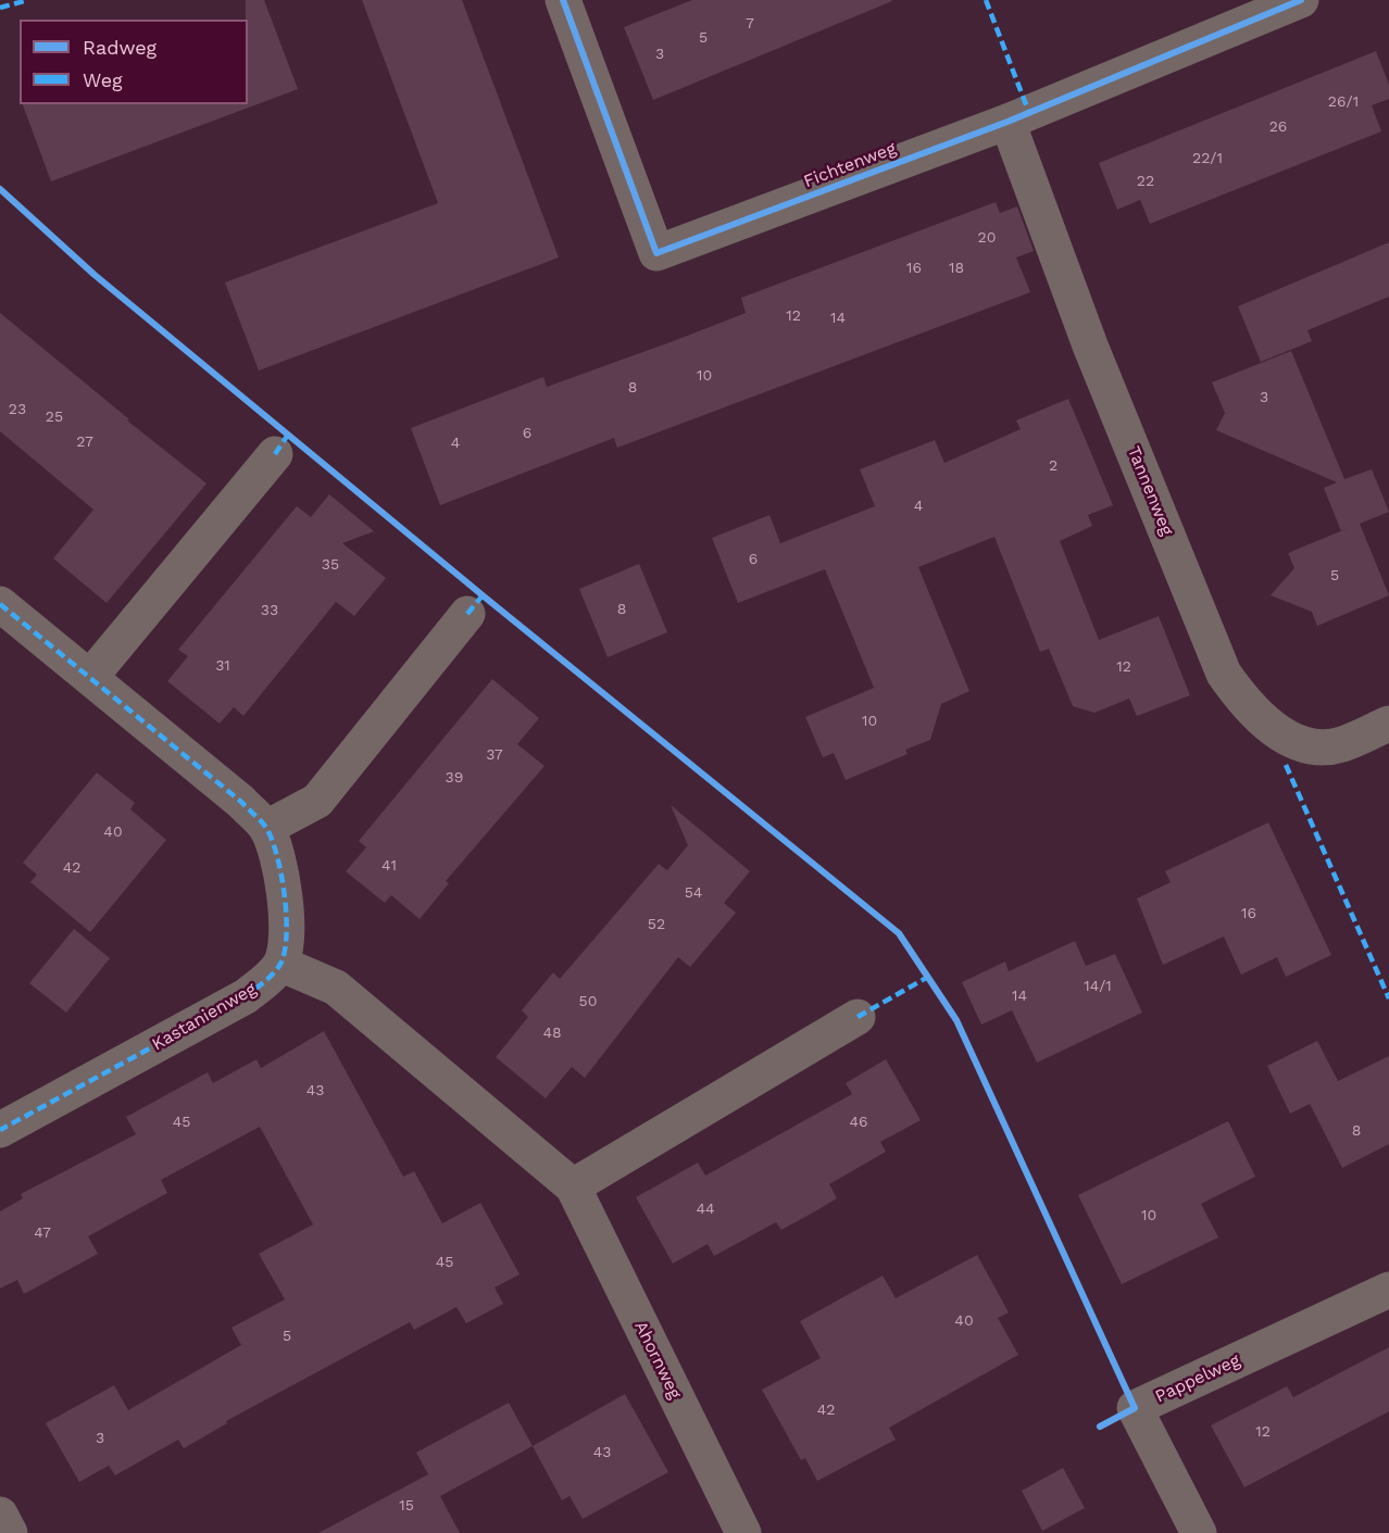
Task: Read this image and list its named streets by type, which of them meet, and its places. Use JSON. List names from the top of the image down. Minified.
{"streets":{"street":["Fichtenweg","Tannenweg","Kastanienweg","Ahornweg","Pappelweg"]},"crossings":[["Fichtenweg","Tannenweg"],["Kastanienweg","Ahornweg"]],"house_numbers":["7","5","3","26/1","26","22/1","22","20","16","18","12","14","10","8","3","23","25","6","27","4","2","4","6","35","5","8","33","31","12","10","37","39","40","41","42","54","16","52","14/1","14","50","48","43","45","46","8","44","10","47","45","40","5","42","12","3","43","15"],"legend":["Radweg","Weg"]}
